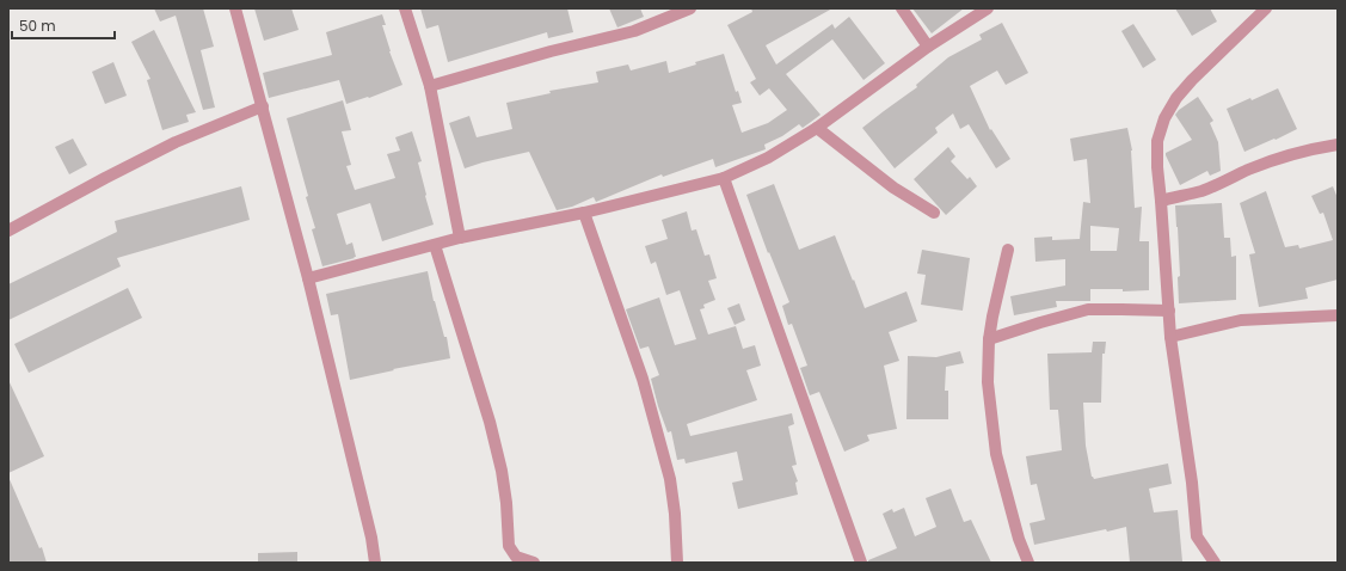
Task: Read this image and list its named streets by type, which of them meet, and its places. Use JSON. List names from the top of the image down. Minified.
{"scale_bar":"50 m"}
